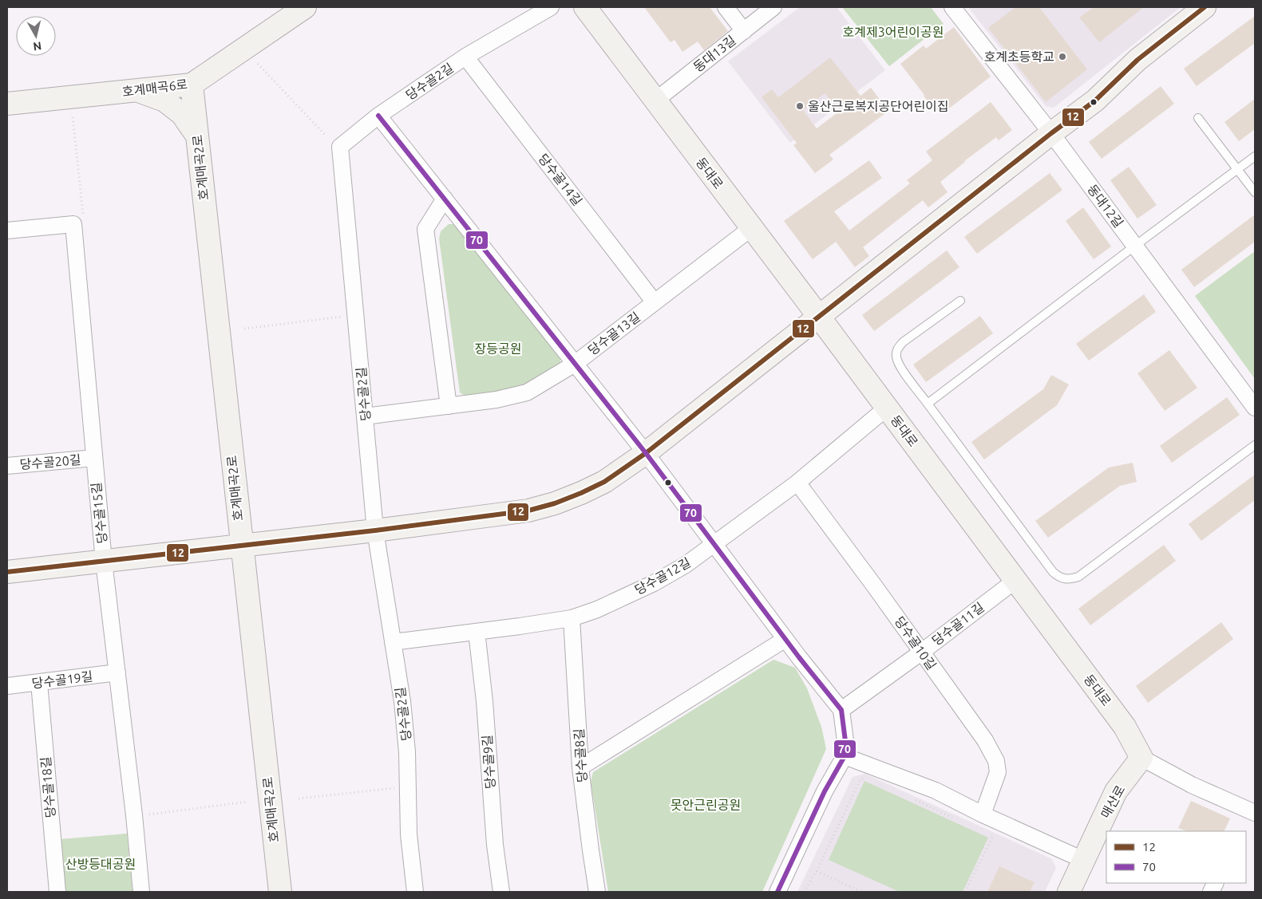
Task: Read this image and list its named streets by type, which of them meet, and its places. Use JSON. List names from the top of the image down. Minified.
{"streets":{"street":["동대13길","당수골2길","호계매곡6로","호계매곡2로","동대로","당수골14길","동대12길","당수골13길","당수골20길","당수골15길","당수골12길","당수골11길","당수골10길","당수골19길","당수골8길","당수골9길","당수골18길","매산로"]},"crossings":[["동대13길","동대로"],["당수골2길","당수골14길"],["당수골2길","당수골13길"],["당수골2길","당수골12길"],["호계매곡6로","호계매곡2로"],["동대로","당수골13길"],["동대로","당수골12길"],["동대로","당수골11길"],["동대로","매산로"],["당수골14길","당수골13길"],["당수골20길","당수골15길"],["당수골15길","당수골19길"],["당수골12길","당수골10길"],["당수골12길","당수골8길"],["당수골12길","당수골9길"],["당수골11길","당수골10길"],["당수골19길","당수골18길"]],"parks":["호계제3어린이공원","장등공원","못안근린공원","산방등대공원"],"places":["호계초등학교","울산근로복지공단어린이집"],"lines":["transit line 12","transit line 70"],"legend":["12","70"],"north":"bottom"}
